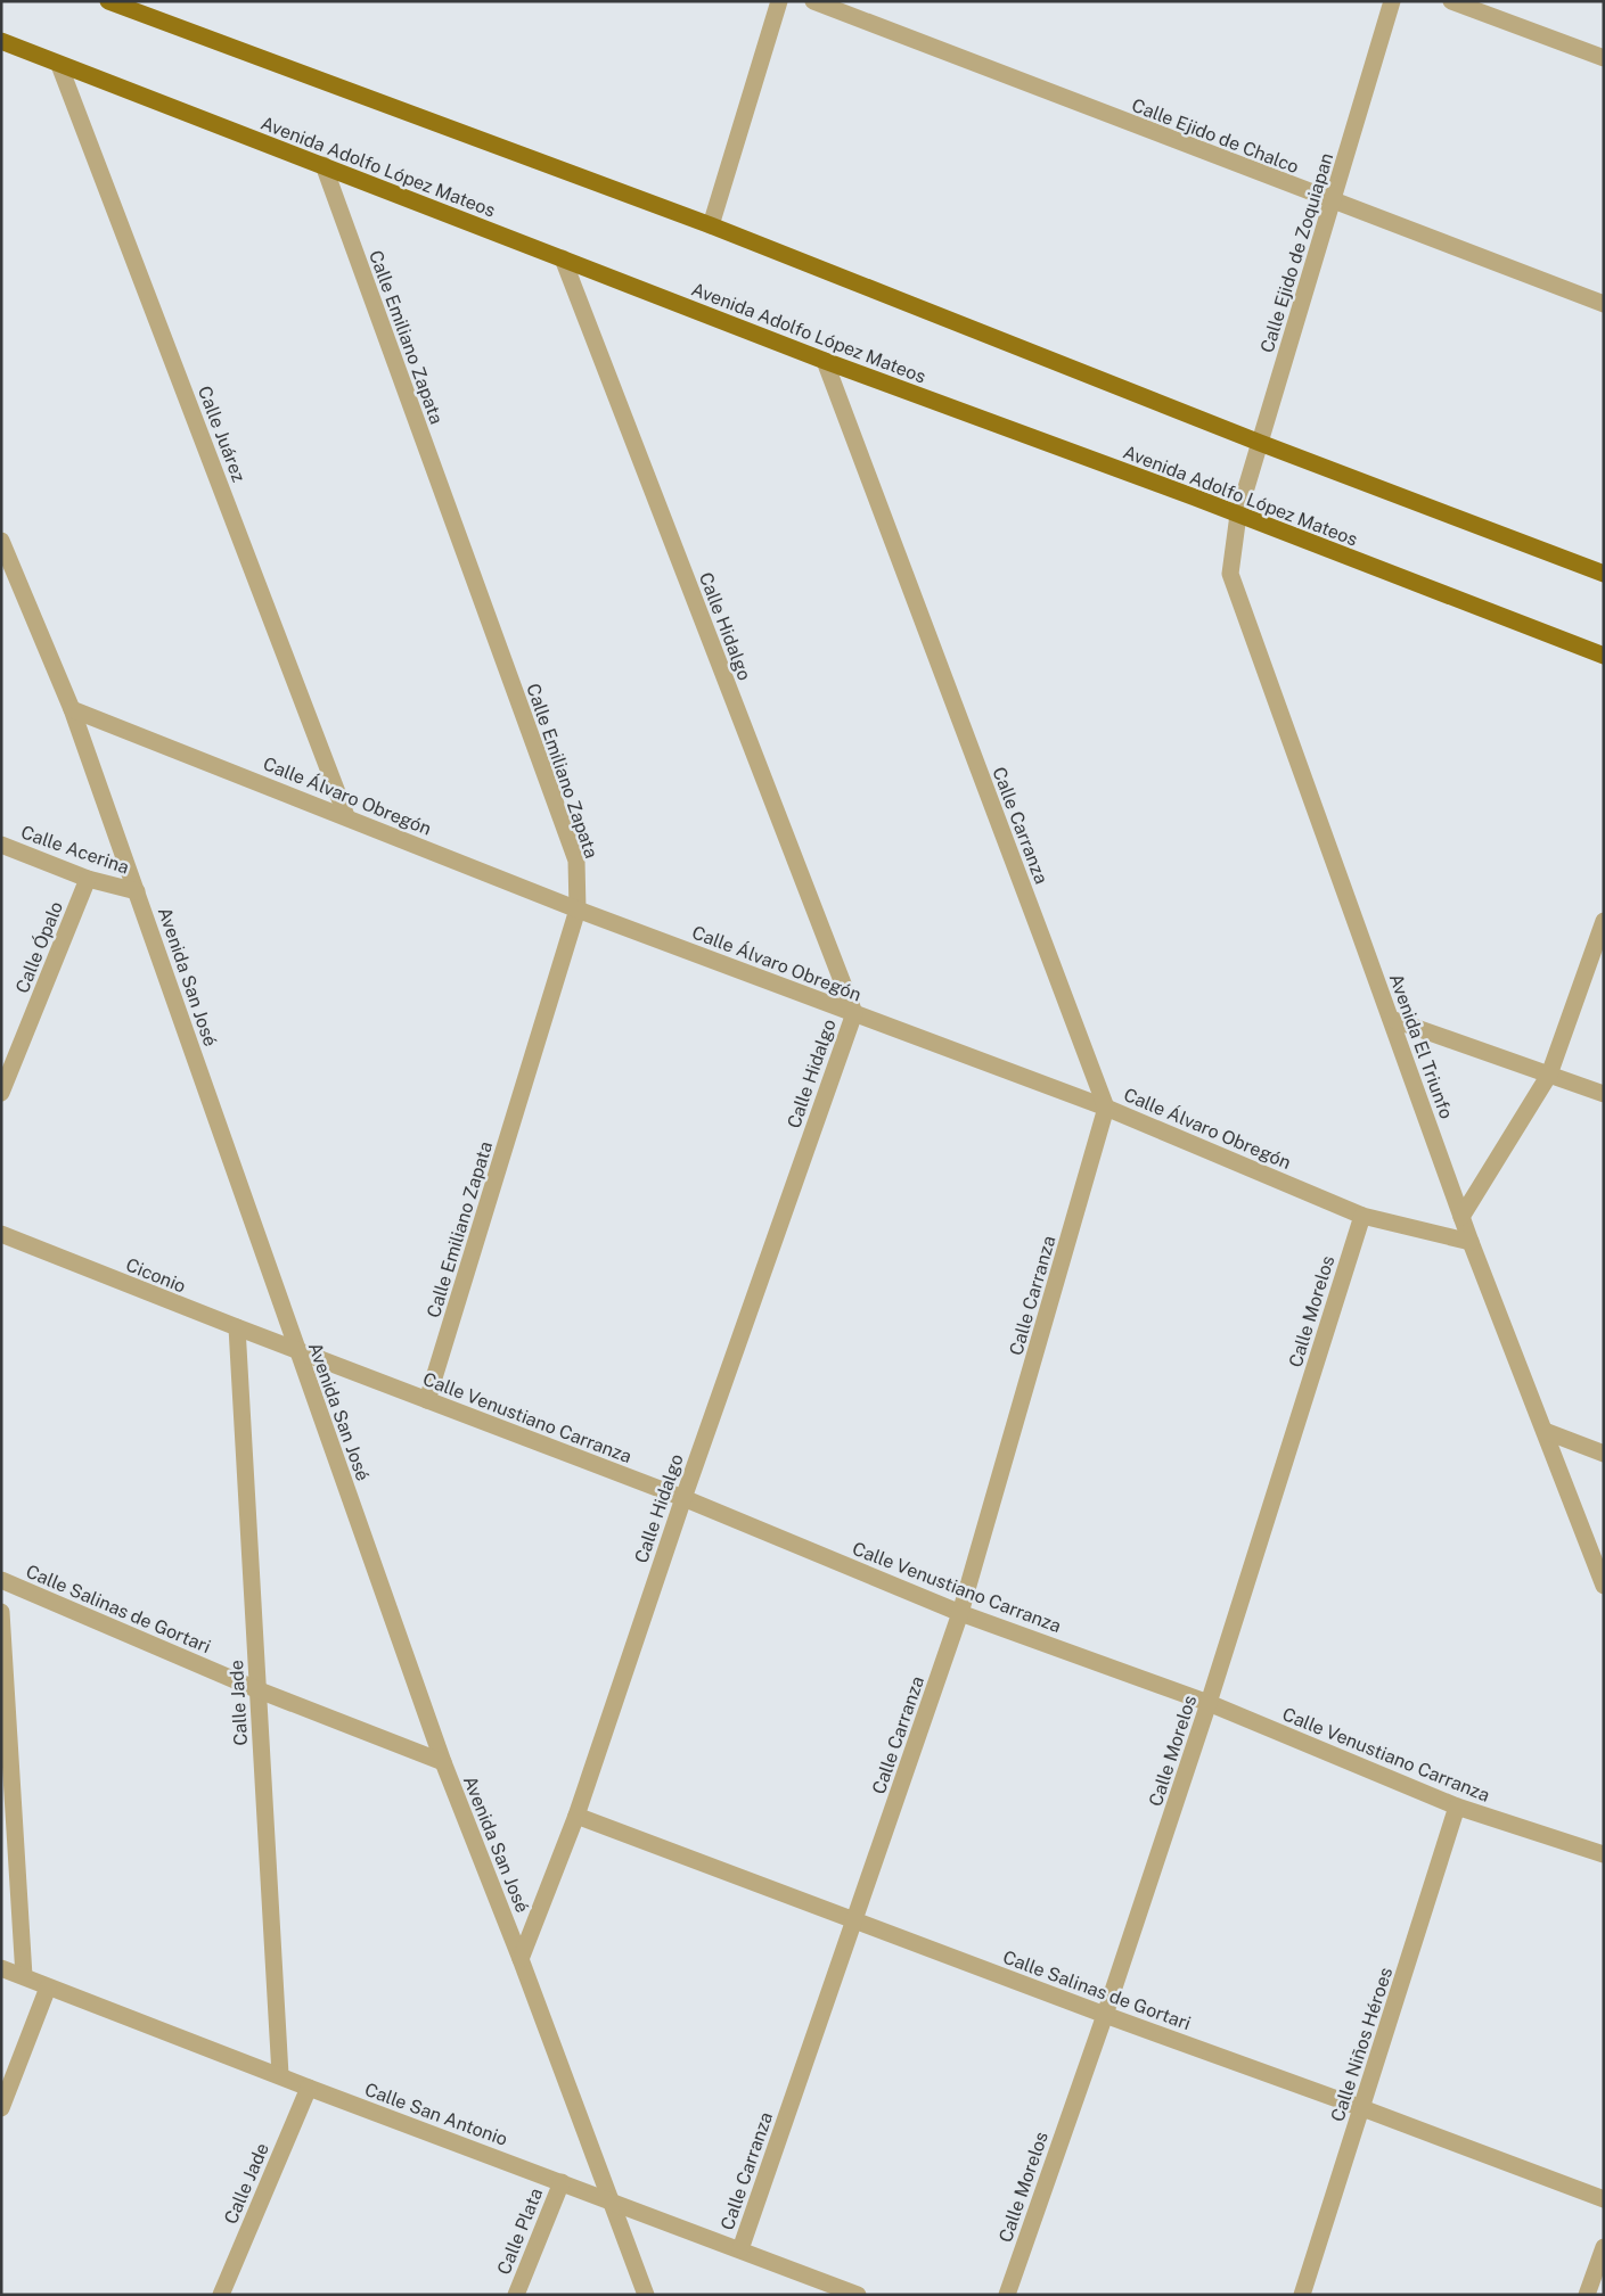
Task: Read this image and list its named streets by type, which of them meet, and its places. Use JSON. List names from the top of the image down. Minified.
{"streets":{"main road":["Avenida Adolfo López Mateos"],"street":["Calle Ejido de Chalco","Calle Ejido de Zoquiapan","Calle Emiliano Zapata","Calle Juárez","Calle Hidalgo","Calle Álvaro Obregón","Calle Carranza","Calle Acerina","Calle Ópalo","Avenida San José","Avenida El Triunfo","Ciconio","Calle Morelos","Calle Venustiano Carranza","Calle Salinas de Gortari","Calle Jade","Calle Niños Héroes","Calle San Antonio","Calle Plata"]},"crossings":[["Calle Ejido de Chalco","Calle Ejido de Zoquiapan"],["Avenida Adolfo López Mateos","Calle Ejido de Zoquiapan"],["Avenida Adolfo López Mateos","Calle Emiliano Zapata"],["Avenida Adolfo López Mateos","Calle Juárez"],["Avenida Adolfo López Mateos","Calle Hidalgo"],["Avenida Adolfo López Mateos","Calle Carranza"],["Avenida Adolfo López Mateos","Avenida El Triunfo"],["Calle Ejido de Zoquiapan","Avenida El Triunfo"],["Calle Emiliano Zapata","Calle Álvaro Obregón"],["Calle Emiliano Zapata","Calle Venustiano Carranza"],["Calle Juárez","Calle Álvaro Obregón"],["Calle Hidalgo","Calle Álvaro Obregón"],["Calle Hidalgo","Avenida San José"],["Calle Hidalgo","Calle Venustiano Carranza"],["Calle Hidalgo","Calle Salinas de Gortari"],["Calle Álvaro Obregón","Calle Carranza"],["Calle Álvaro Obregón","Avenida San José"],["Calle Álvaro Obregón","Avenida El Triunfo"],["Calle Álvaro Obregón","Calle Morelos"],["Calle Carranza","Calle Venustiano Carranza"],["Calle Carranza","Calle Salinas de Gortari"],["Calle Carranza","Calle San Antonio"],["Calle Acerina","Calle Ópalo"],["Calle Acerina","Avenida San José"],["Avenida San José","Ciconio"],["Avenida San José","Calle Venustiano Carranza"],["Avenida San José","Calle Salinas de Gortari"],["Avenida San José","Calle San Antonio"],["Ciconio","Calle Venustiano Carranza"],["Ciconio","Calle Jade"],["Calle Morelos","Calle Venustiano Carranza"],["Calle Morelos","Calle Salinas de Gortari"],["Calle Venustiano Carranza","Calle Niños Héroes"],["Calle Salinas de Gortari","Calle Jade"],["Calle Salinas de Gortari","Calle Niños Héroes"],["Calle Jade","Calle San Antonio"],["Calle San Antonio","Calle Plata"]]}
